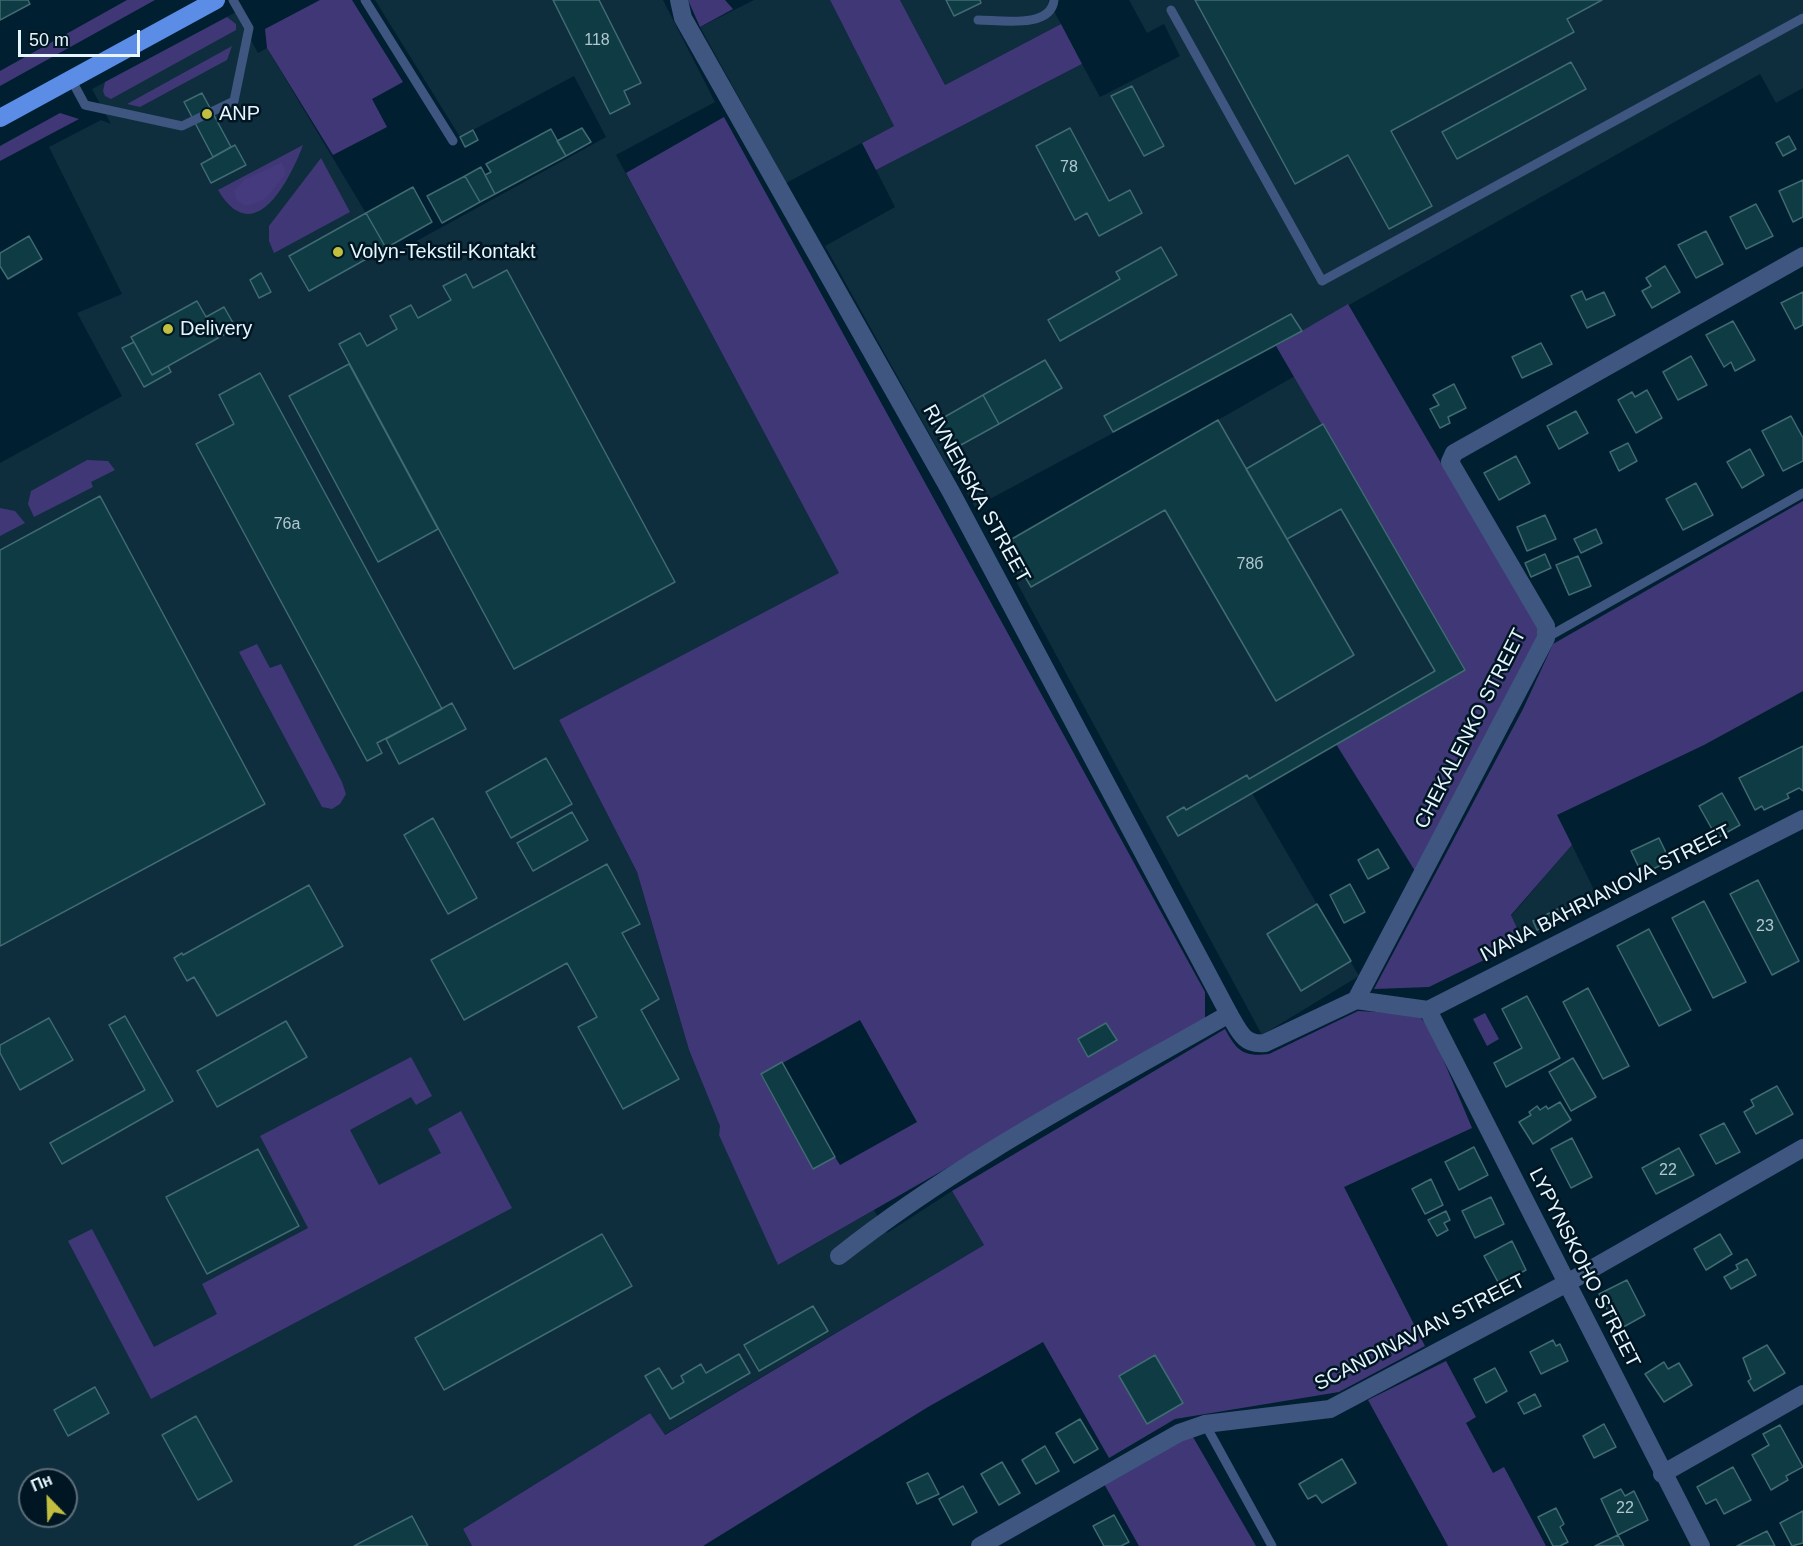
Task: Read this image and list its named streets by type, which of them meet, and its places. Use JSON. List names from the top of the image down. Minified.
{"streets":{"street":["RIVNENSKA STREET","CHEKALENKO STREET","IVANA BAHRIANOVA STREET","LYPYNSKOHO STREET","SCANDINAVIAN STREET"]},"crossings":[["RIVNENSKA STREET","CHEKALENKO STREET"],["IVANA BAHRIANOVA STREET","LYPYNSKOHO STREET"],["LYPYNSKOHO STREET","SCANDINAVIAN STREET"]],"places":["ANP","Volyn-Tekstil-Kontakt","Delivery"],"house_numbers":["118","78","76а","78б","23","22","22"],"scale_bar":"50 m","north":"top left"}
